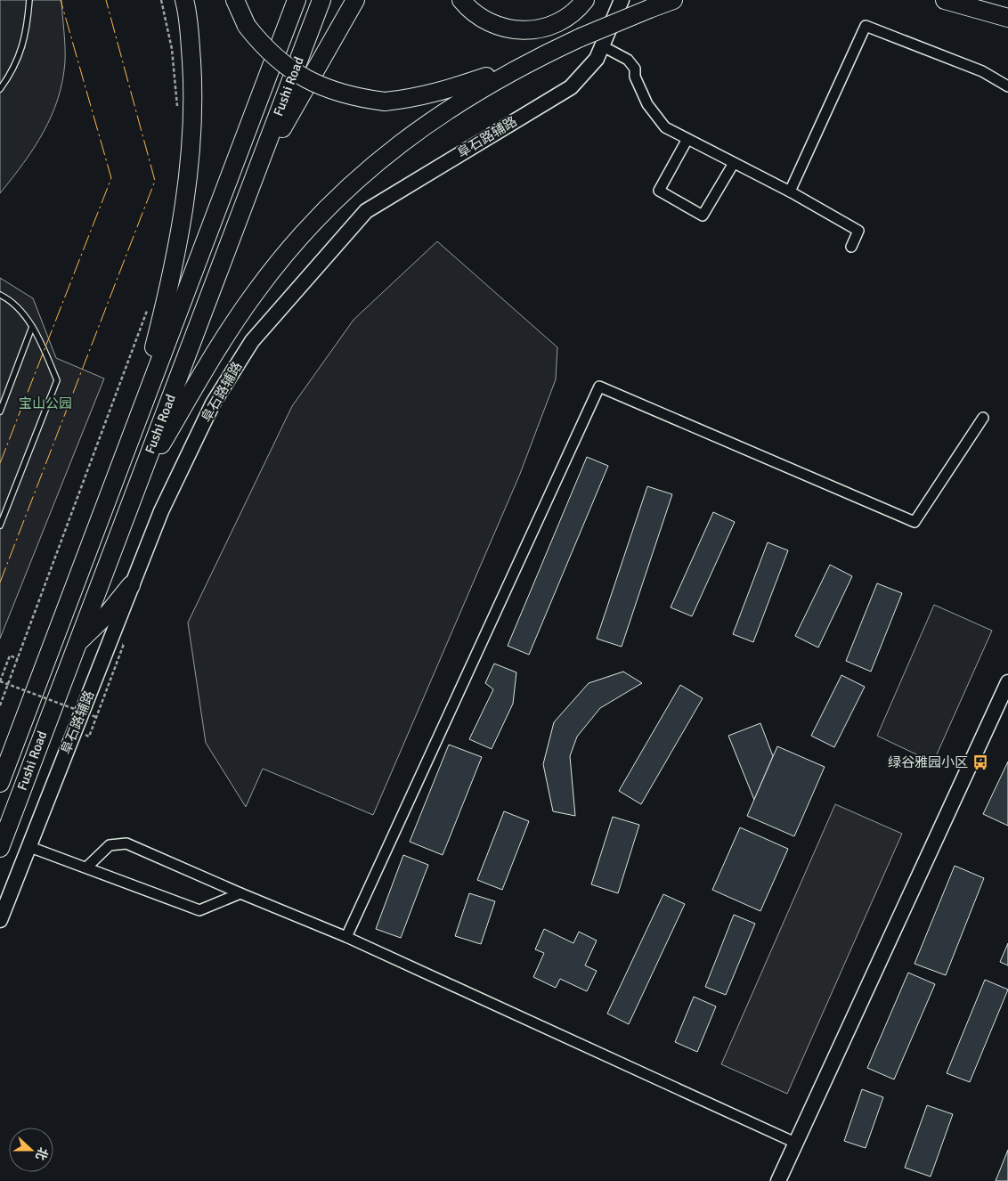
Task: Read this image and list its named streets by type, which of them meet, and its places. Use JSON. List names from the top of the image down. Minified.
{"streets":{"highway":["Fushi Road"],"main road":["阜石路辅路"]},"parks":["宝山公园"],"places":{"bus stop":["绿谷雅园小区"]},"north":"right"}
